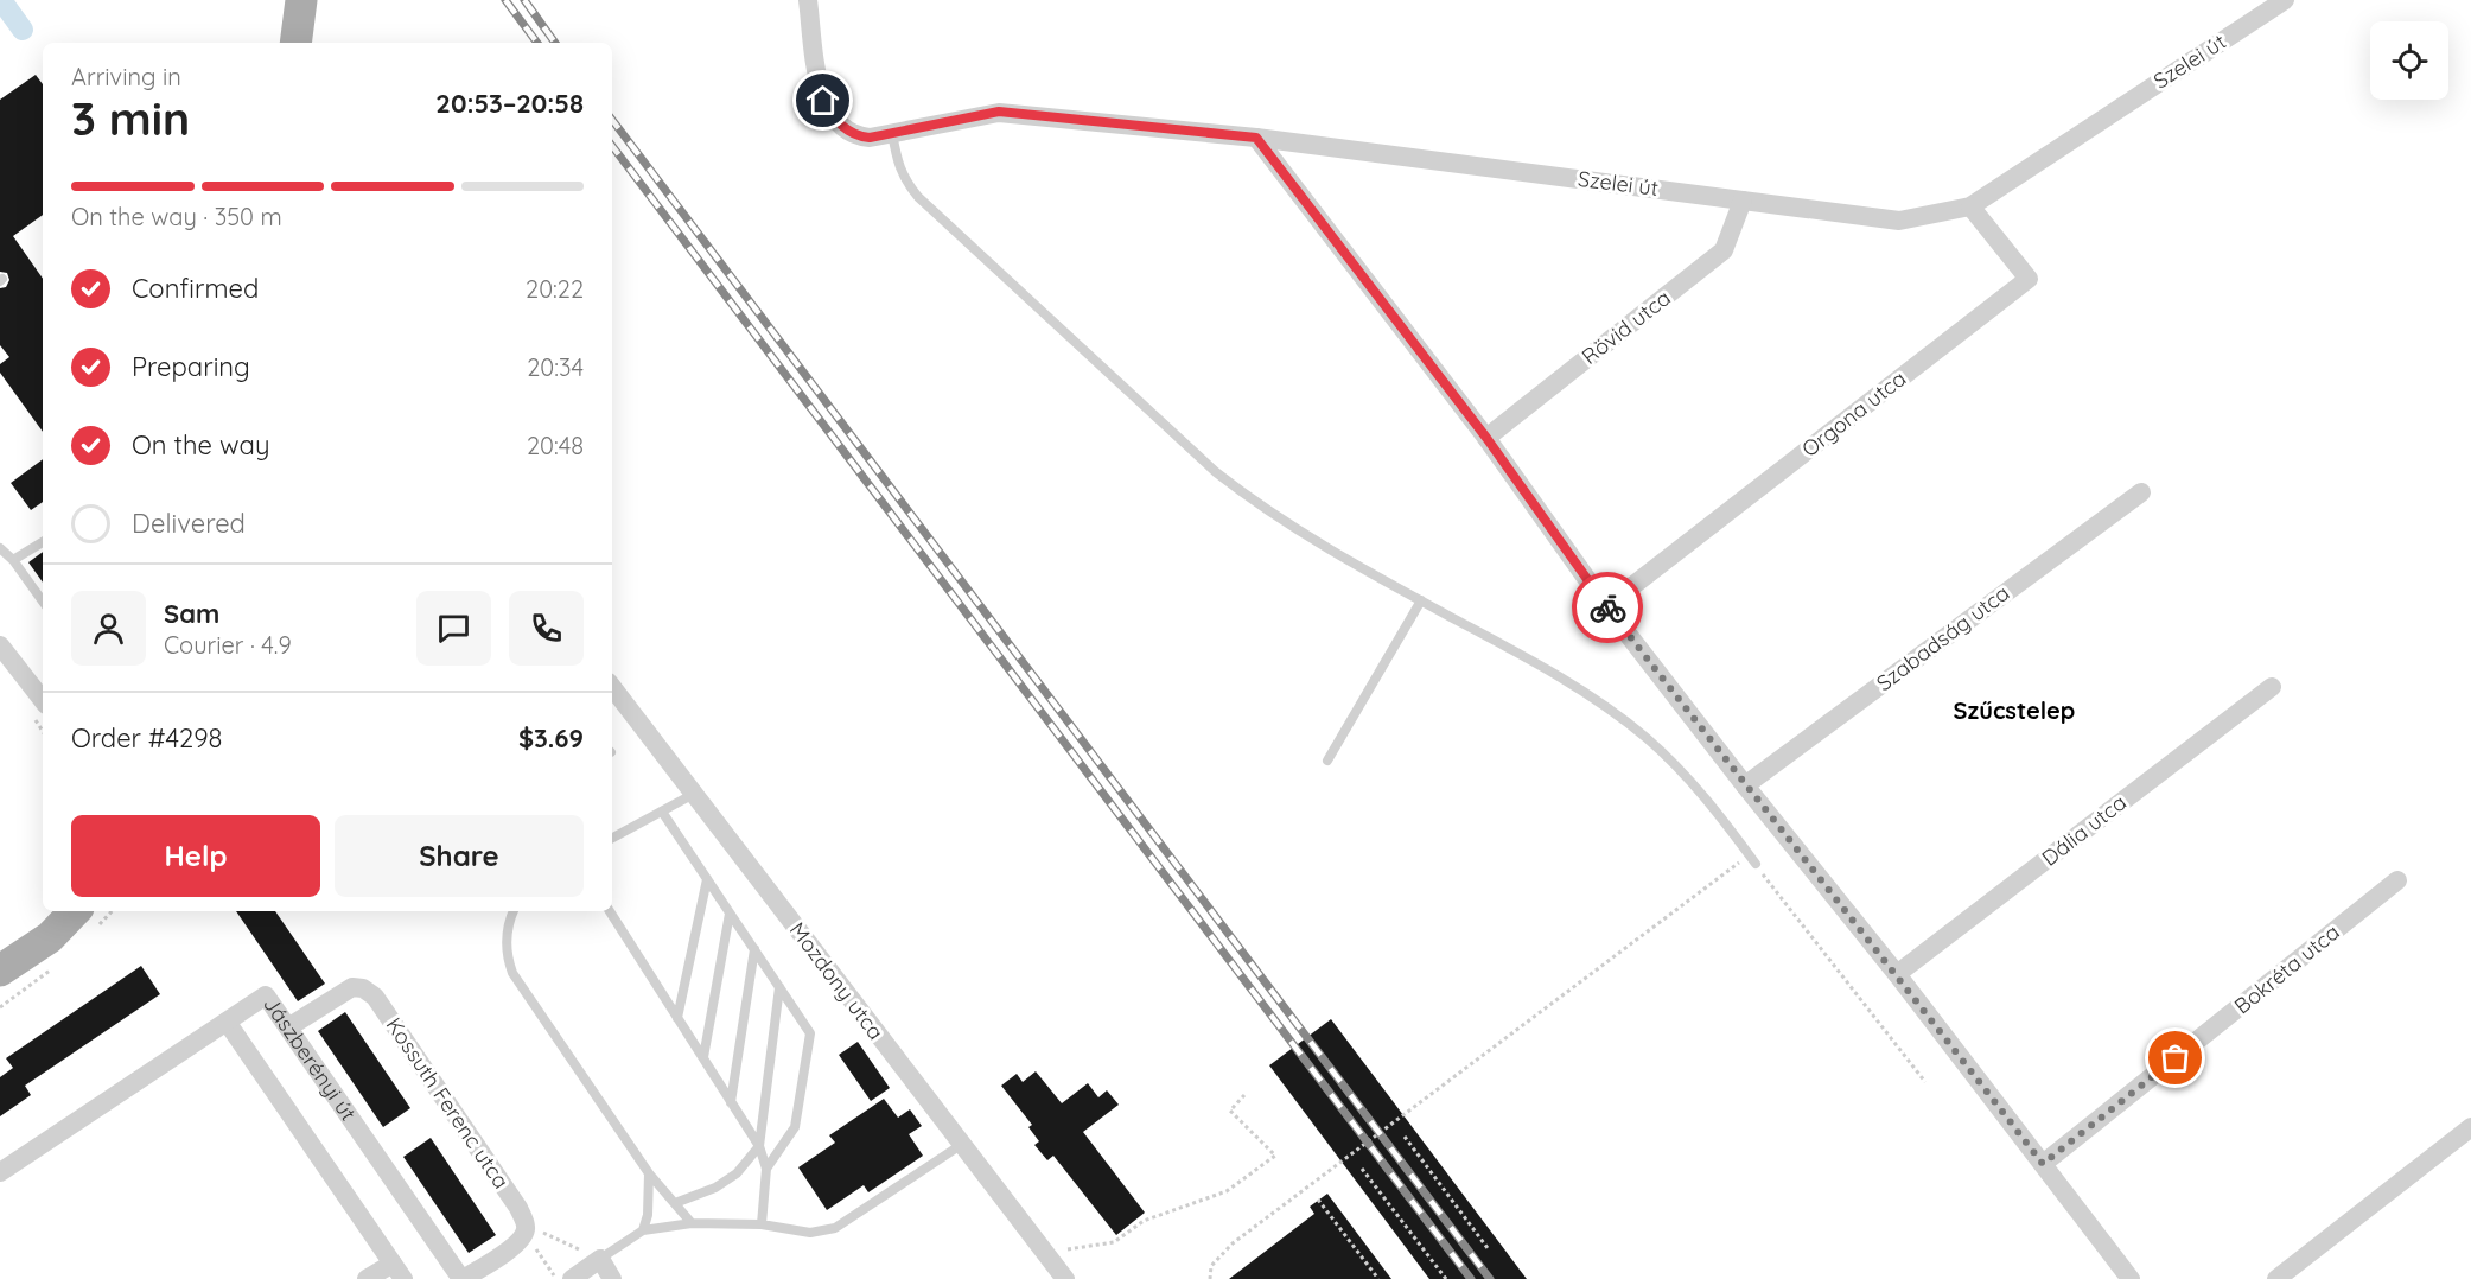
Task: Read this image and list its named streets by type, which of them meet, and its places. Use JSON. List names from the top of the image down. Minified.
{"streets":{"street":["Szelei út","Rövid utca","Orgona utca","Szabadság utca","Dália utca","Bokréta utca","Mozdony utca","Jászberényi út","Kossuth Ferenc utca"]},"crossings":[["Szelei út","Rövid utca"],["Szelei út","Orgona utca"],["Jászberényi út","Kossuth Ferenc utca"]],"districts":["Szűcstelep"],"page":{"heading":["3 min","Arriving in","20:53–20:58"],"panel":["Sam","Courier · 4.9","Order #4298","$3.69"],"bar":"On the way · 350 m","list":[["Confirmed","20:22"],["Preparing","20:34"],["On the way","20:48"],"Delivered"],"buttons":["Help","Share"]}}
